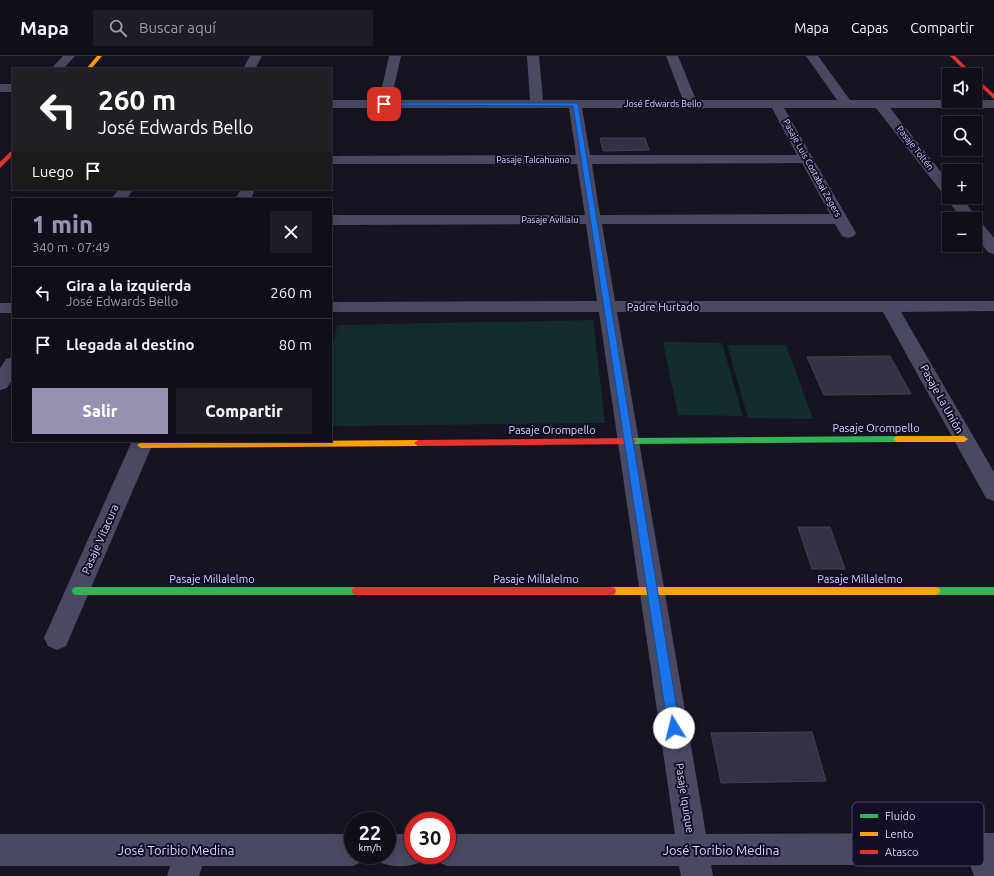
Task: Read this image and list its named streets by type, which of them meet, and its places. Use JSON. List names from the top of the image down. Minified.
{"streets":{"street":["José Edwards Bello","Pasaje Toltén","Pasaje Talcahuano","Pasaje Luis Costabal Zegers","Pasaje Avillalu","Padre Hurtado","Pasaje La Unión","Pasaje Orompello","Pasaje Vitacura","Pasaje Millalelmo","Pasaje Iquique","José Toribio Medina"]},"crossings":[["José Edwards Bello","Pasaje Toltén"],["José Edwards Bello","Pasaje Luis Costabal Zegers"],["José Edwards Bello","Pasaje Iquique"],["Pasaje Talcahuano","Pasaje Luis Costabal Zegers"],["Pasaje Talcahuano","Pasaje Iquique"],["Pasaje Luis Costabal Zegers","Pasaje Avillalu"],["Pasaje Avillalu","Pasaje Iquique"],["Padre Hurtado","Pasaje La Unión"],["Padre Hurtado","Pasaje Iquique"],["Pasaje La Unión","Pasaje Orompello"],["Pasaje Orompello","Pasaje Vitacura"],["Pasaje Orompello","Pasaje Iquique"],["Pasaje Vitacura","Pasaje Millalelmo"],["Pasaje Millalelmo","Pasaje Iquique"],["Pasaje Iquique","José Toribio Medina"]],"legend":["Fluido","Lento","Atasco"],"page":{"header":"Mapa","search":"Buscar aquí","nav":["Mapa","Capas","Compartir"],"map_buttons":["+","−"],"turn":["260 m","José Edwards Bello"],"then":"Luego","heading":["1 min","340 m · 07:49"],"list":[{"name":"Gira a la izquierda","note":"José Edwards Bello","value":"260 m"},{"name":"Llegada al destino","value":"80 m"}],"buttons":["Salir","Compartir"],"speed":"22 km/h","limit":"30"}}
